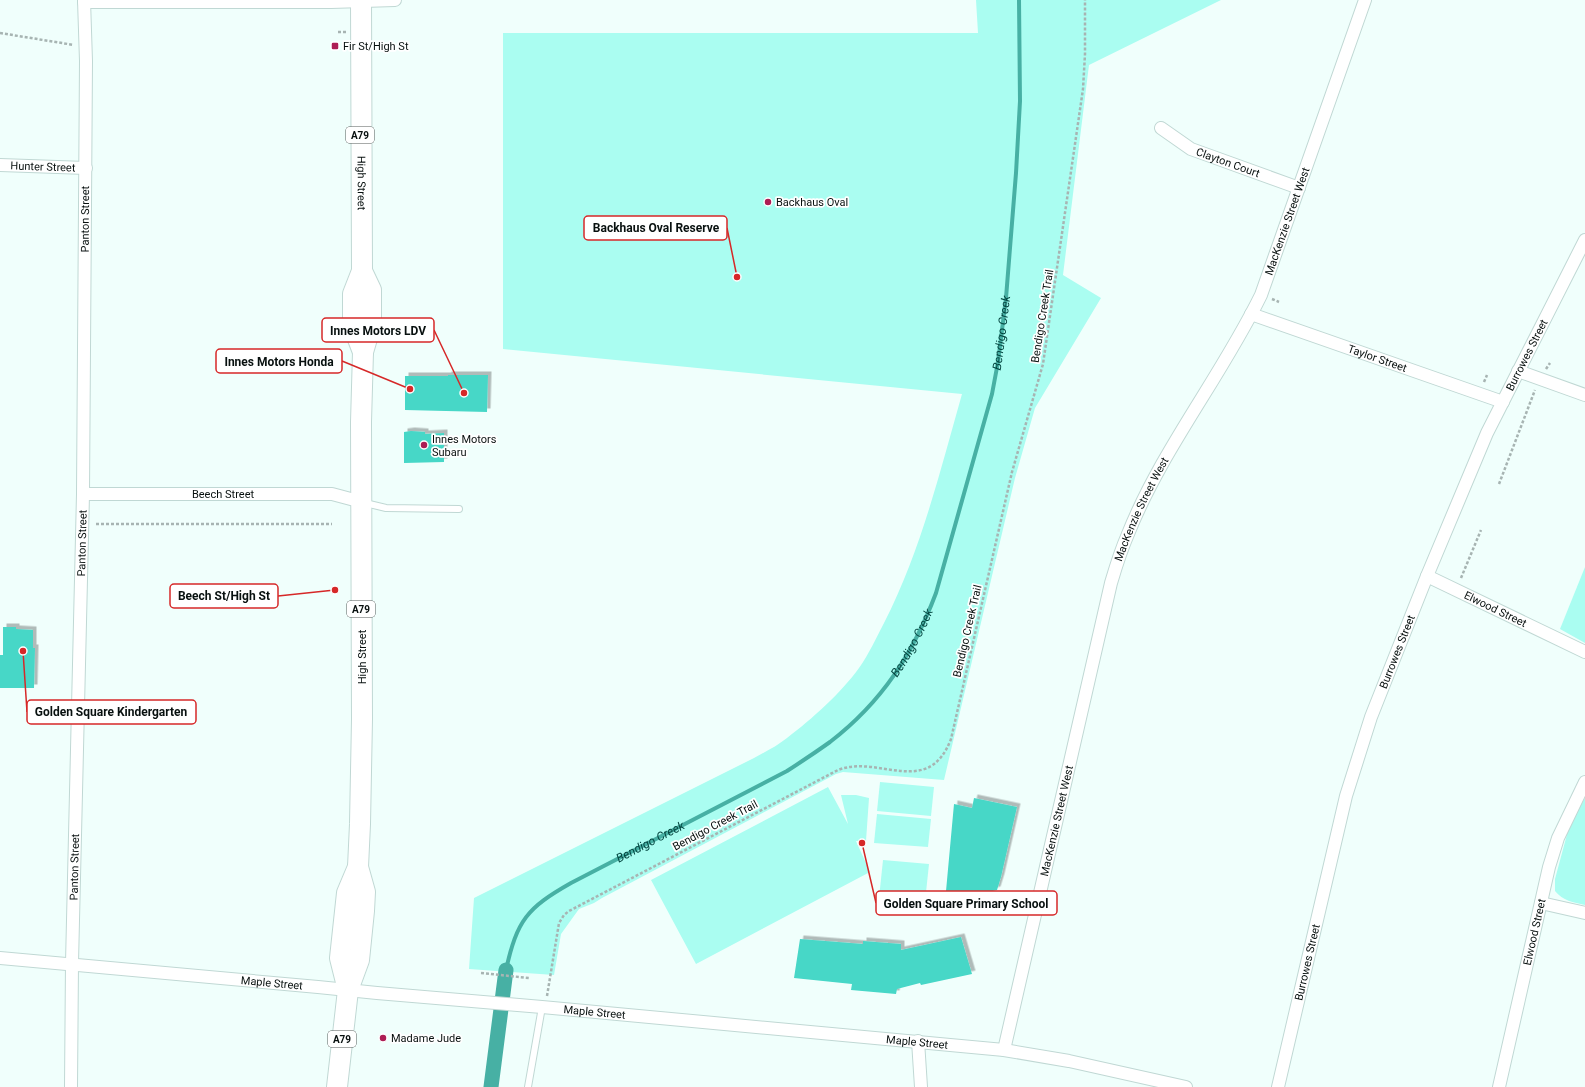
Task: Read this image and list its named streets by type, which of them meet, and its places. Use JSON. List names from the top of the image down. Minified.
{"streets":{"highway":["A79","High Street"],"street":["Clayton Court","Hunter Street","Panton Street","MacKenzie Street West","Burrowes Street","Taylor Street","Beech Street","Elwood Street","Maple Street"],"path":["Bendigo Creek Trail"]},"crossings":[["Clayton Court","MacKenzie Street West"],["Hunter Street","Panton Street"],["High Street","Beech Street"],["High Street","Maple Street"],["Panton Street","Beech Street"],["Panton Street","Maple Street"],["MacKenzie Street West","Taylor Street"],["MacKenzie Street West","Maple Street"],["Bendigo Creek Trail","Maple Street"],["Burrowes Street","Taylor Street"],["Burrowes Street","Elwood Street"]],"water":["Bendigo Creek"],"places":{"transit":["Fir St/High St"],"other":["Backhaus Oval","Backhaus Oval Reserve","Innes Motors Honda","Innes Motors LDV","Innes Motors Subaru","Beech St/High St","Golden Square Kindergarten","Golden Square Primary School","Madame Jude"]}}
